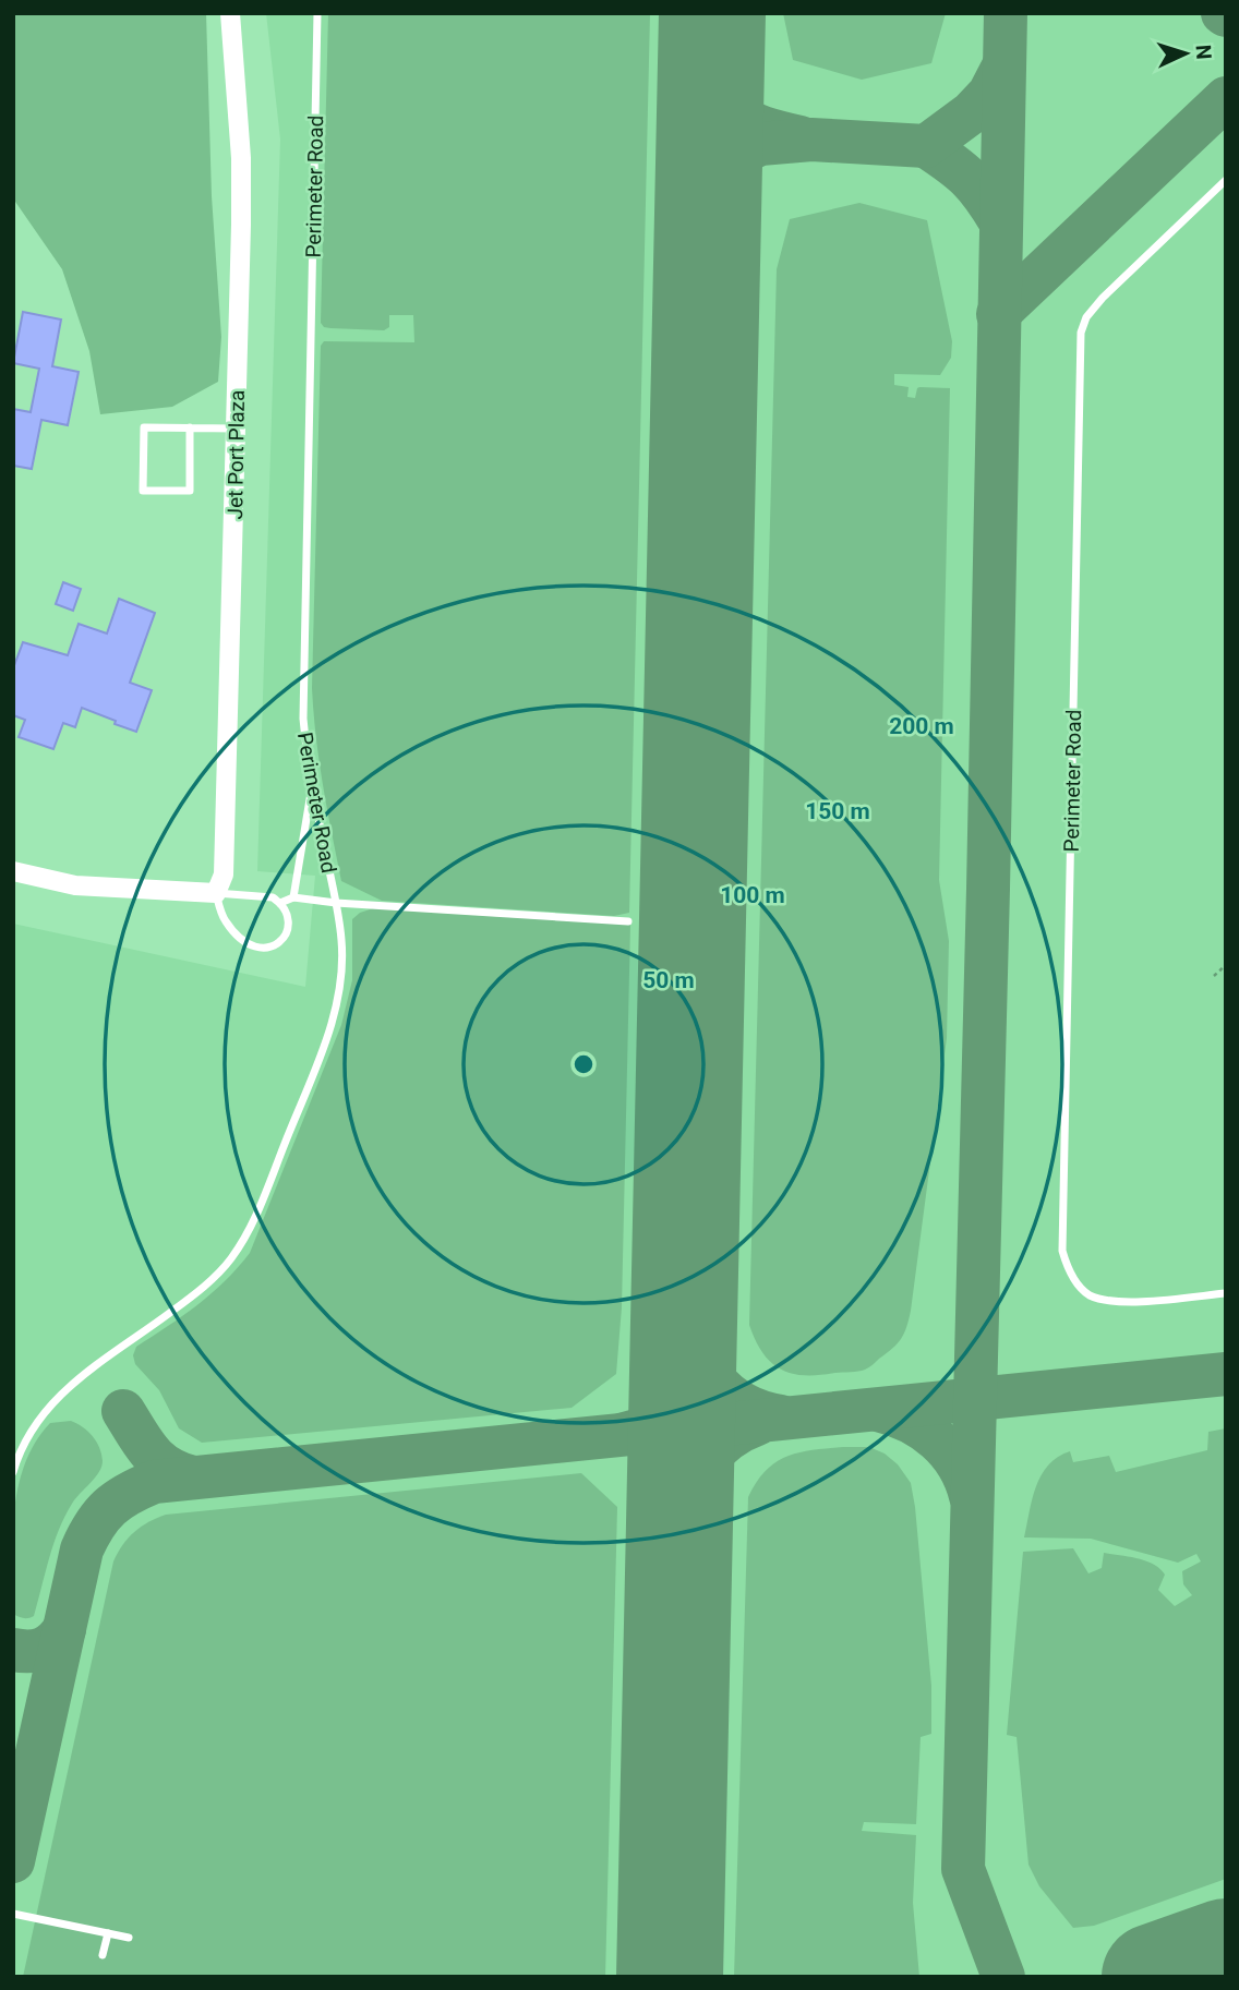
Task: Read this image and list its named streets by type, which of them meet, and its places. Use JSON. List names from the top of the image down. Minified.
{"streets":{"street":["Jet Port Plaza"],"lane":["Perimeter Road"]},"north":"right","rings":["200 m","150 m","100 m","50 m"]}
